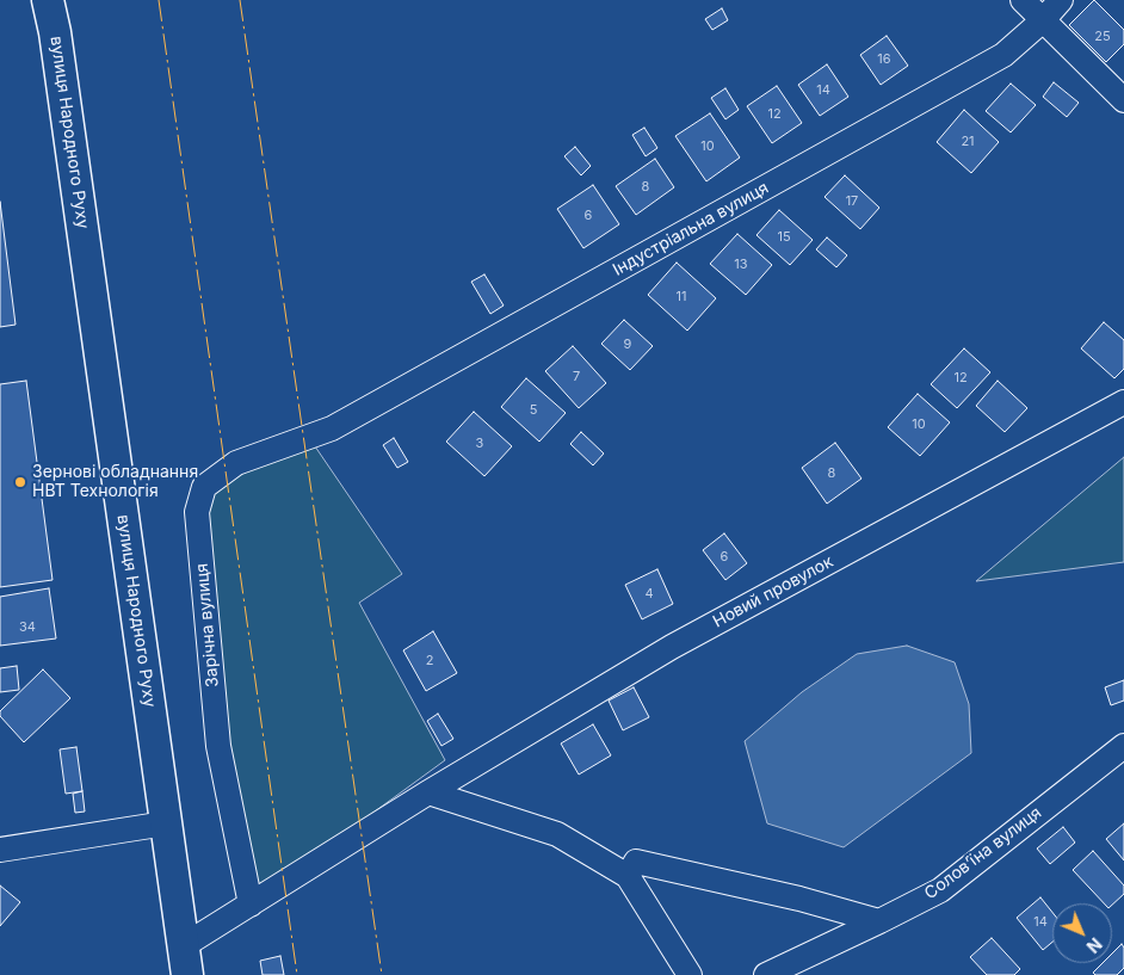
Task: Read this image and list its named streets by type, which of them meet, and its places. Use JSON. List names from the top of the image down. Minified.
{"streets":{"main road":["вулиця Народного Руху"],"street":["Індустріальна вулиця","Новий провулок","Зарічна вулиця","Соловʼїна вулиця"]},"crossings":[["вулиця Народного Руху","Новий провулок"],["Індустріальна вулиця","Зарічна вулиця"],["Новий провулок","Зарічна вулиця"]],"places":["Зернові обладнання НВТ Технологія"],"house_numbers":["25","16","14","12","21","10","8","17","6","15","13","11","9","7","12","5","10","3","8","6","4","34","2","14"],"north":"bottom right"}
